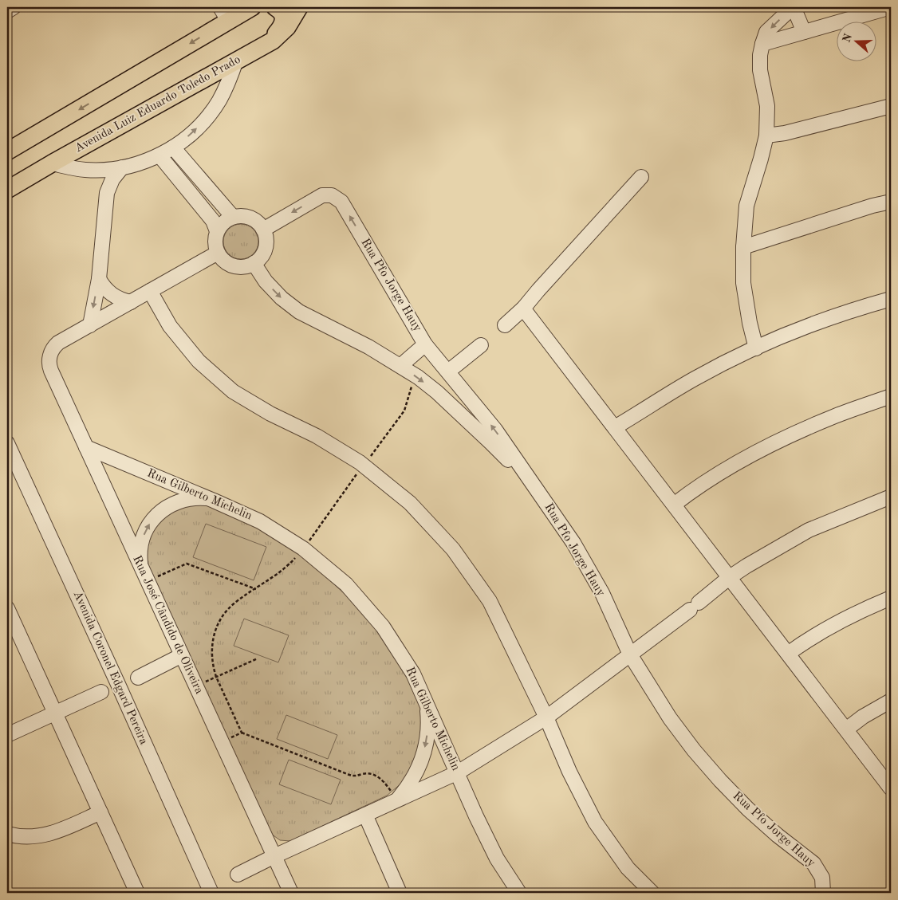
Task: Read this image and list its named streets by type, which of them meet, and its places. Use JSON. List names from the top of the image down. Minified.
{"streets":{"main road":["Avenida Luiz Eduardo Toledo Prado"],"street":["Rua Pfo Jorge Hauy","Rua Gilberto Michelin","Rua José Cândido de Oliveira","Avenida Coronel Edgard Pereira"]},"crossings":[["Rua Gilberto Michelin","Rua José Cândido de Oliveira"]],"north":"left"}
